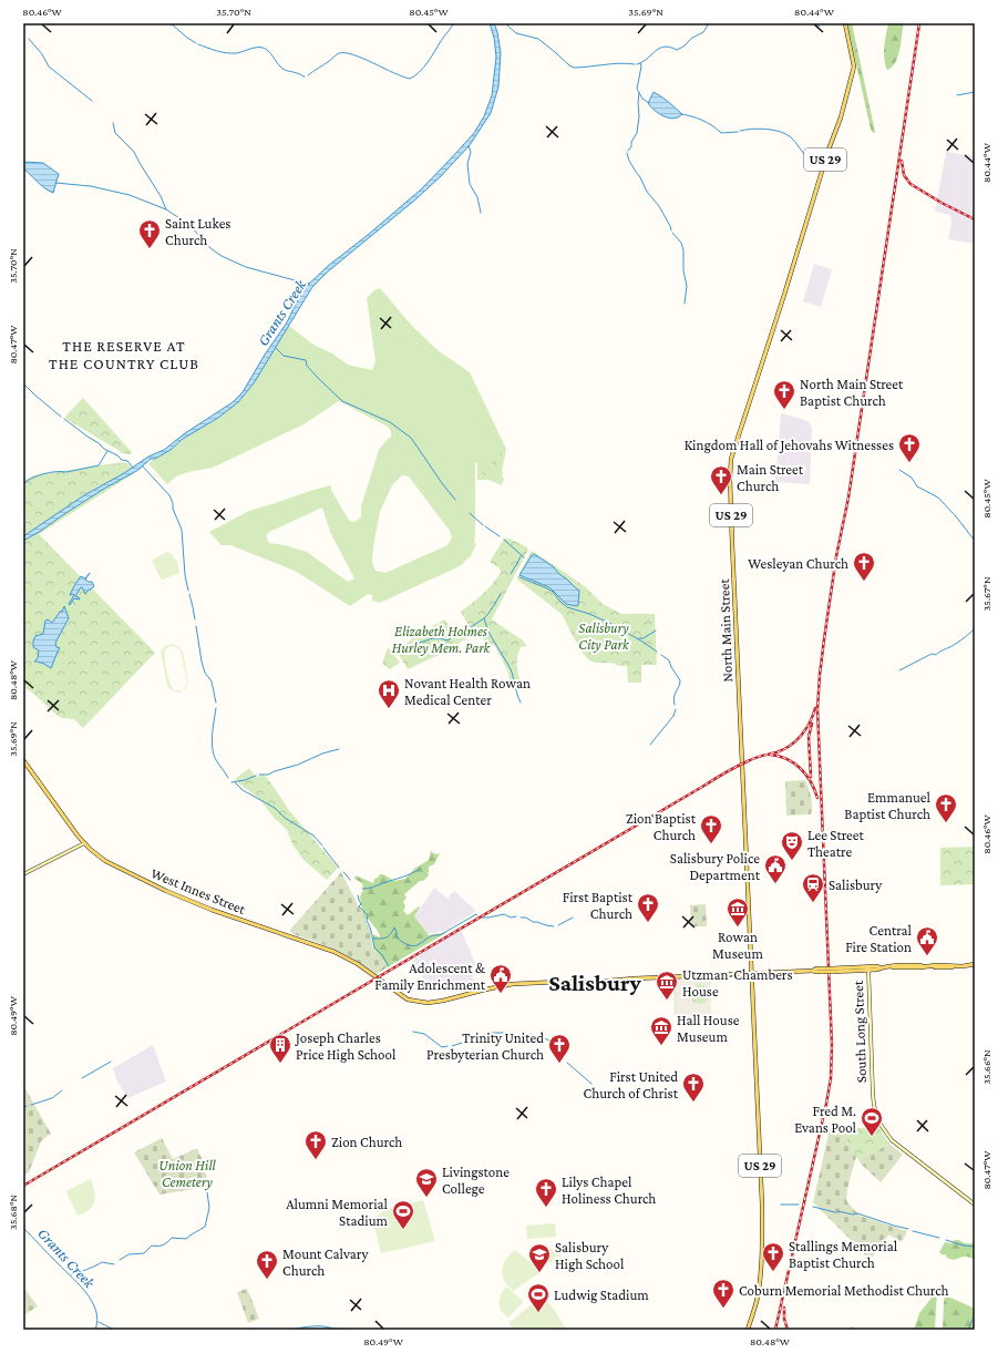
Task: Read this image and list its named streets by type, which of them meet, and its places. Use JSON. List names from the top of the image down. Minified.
{"streets":{"main road":["US 29","North Main Street","West Innes Street","South Long Street"]},"crossings":[["US 29","North Main Street"],["US 29","West Innes Street"],["North Main Street","West Innes Street"],["West Innes Street","South Long Street"]],"districts":["THE RESERVE AT THE COUNTRY CLUB","Salisbury"],"water":["Grants Creek"],"parks":["Salisbury City Park","Elizabeth Holmes Hurley Mem. Park","Union Hill Cemetery"],"places":{"church":["Saint Lukes Church","North Main Street Baptist Church","Kingdom Hall of Jehovahs Witnesses","Main Street Church","Wesleyan Church","Emmanuel Baptist Church","Zion Baptist Church","First Baptist Church","Trinity United Presbyterian Church","First United Church of Christ","Zion Church","Lilys Chapel Holiness Church","Stallings Memorial Baptist Church","Mount Calvary Church","Coburn Memorial Methodist Church"],"hospital":["Novant Health Rowan Medical Center"],"theatre":["Lee Street Theatre"],"public building":["Salisbury Police Department","Central Fire Station","Adolescent & Family Enrichment"],"station":["Salisbury"],"museum":["Rowan Museum","Utzman-Chambers House","Hall House Museum"],"building":["Joseph Charles Price High School"],"sports":["Fred M. Evans Pool","Alumni Memorial Stadium","Ludwig Stadium"],"school or university":["Livingstone College","Salisbury High School"]},"coordinates":["80.46°W","35.70°N","80.45°W","35.69°N","80.44°W","80.47°W","35.67°N","80.48°W","80.49°W","35.66°N","35.68°N"]}
